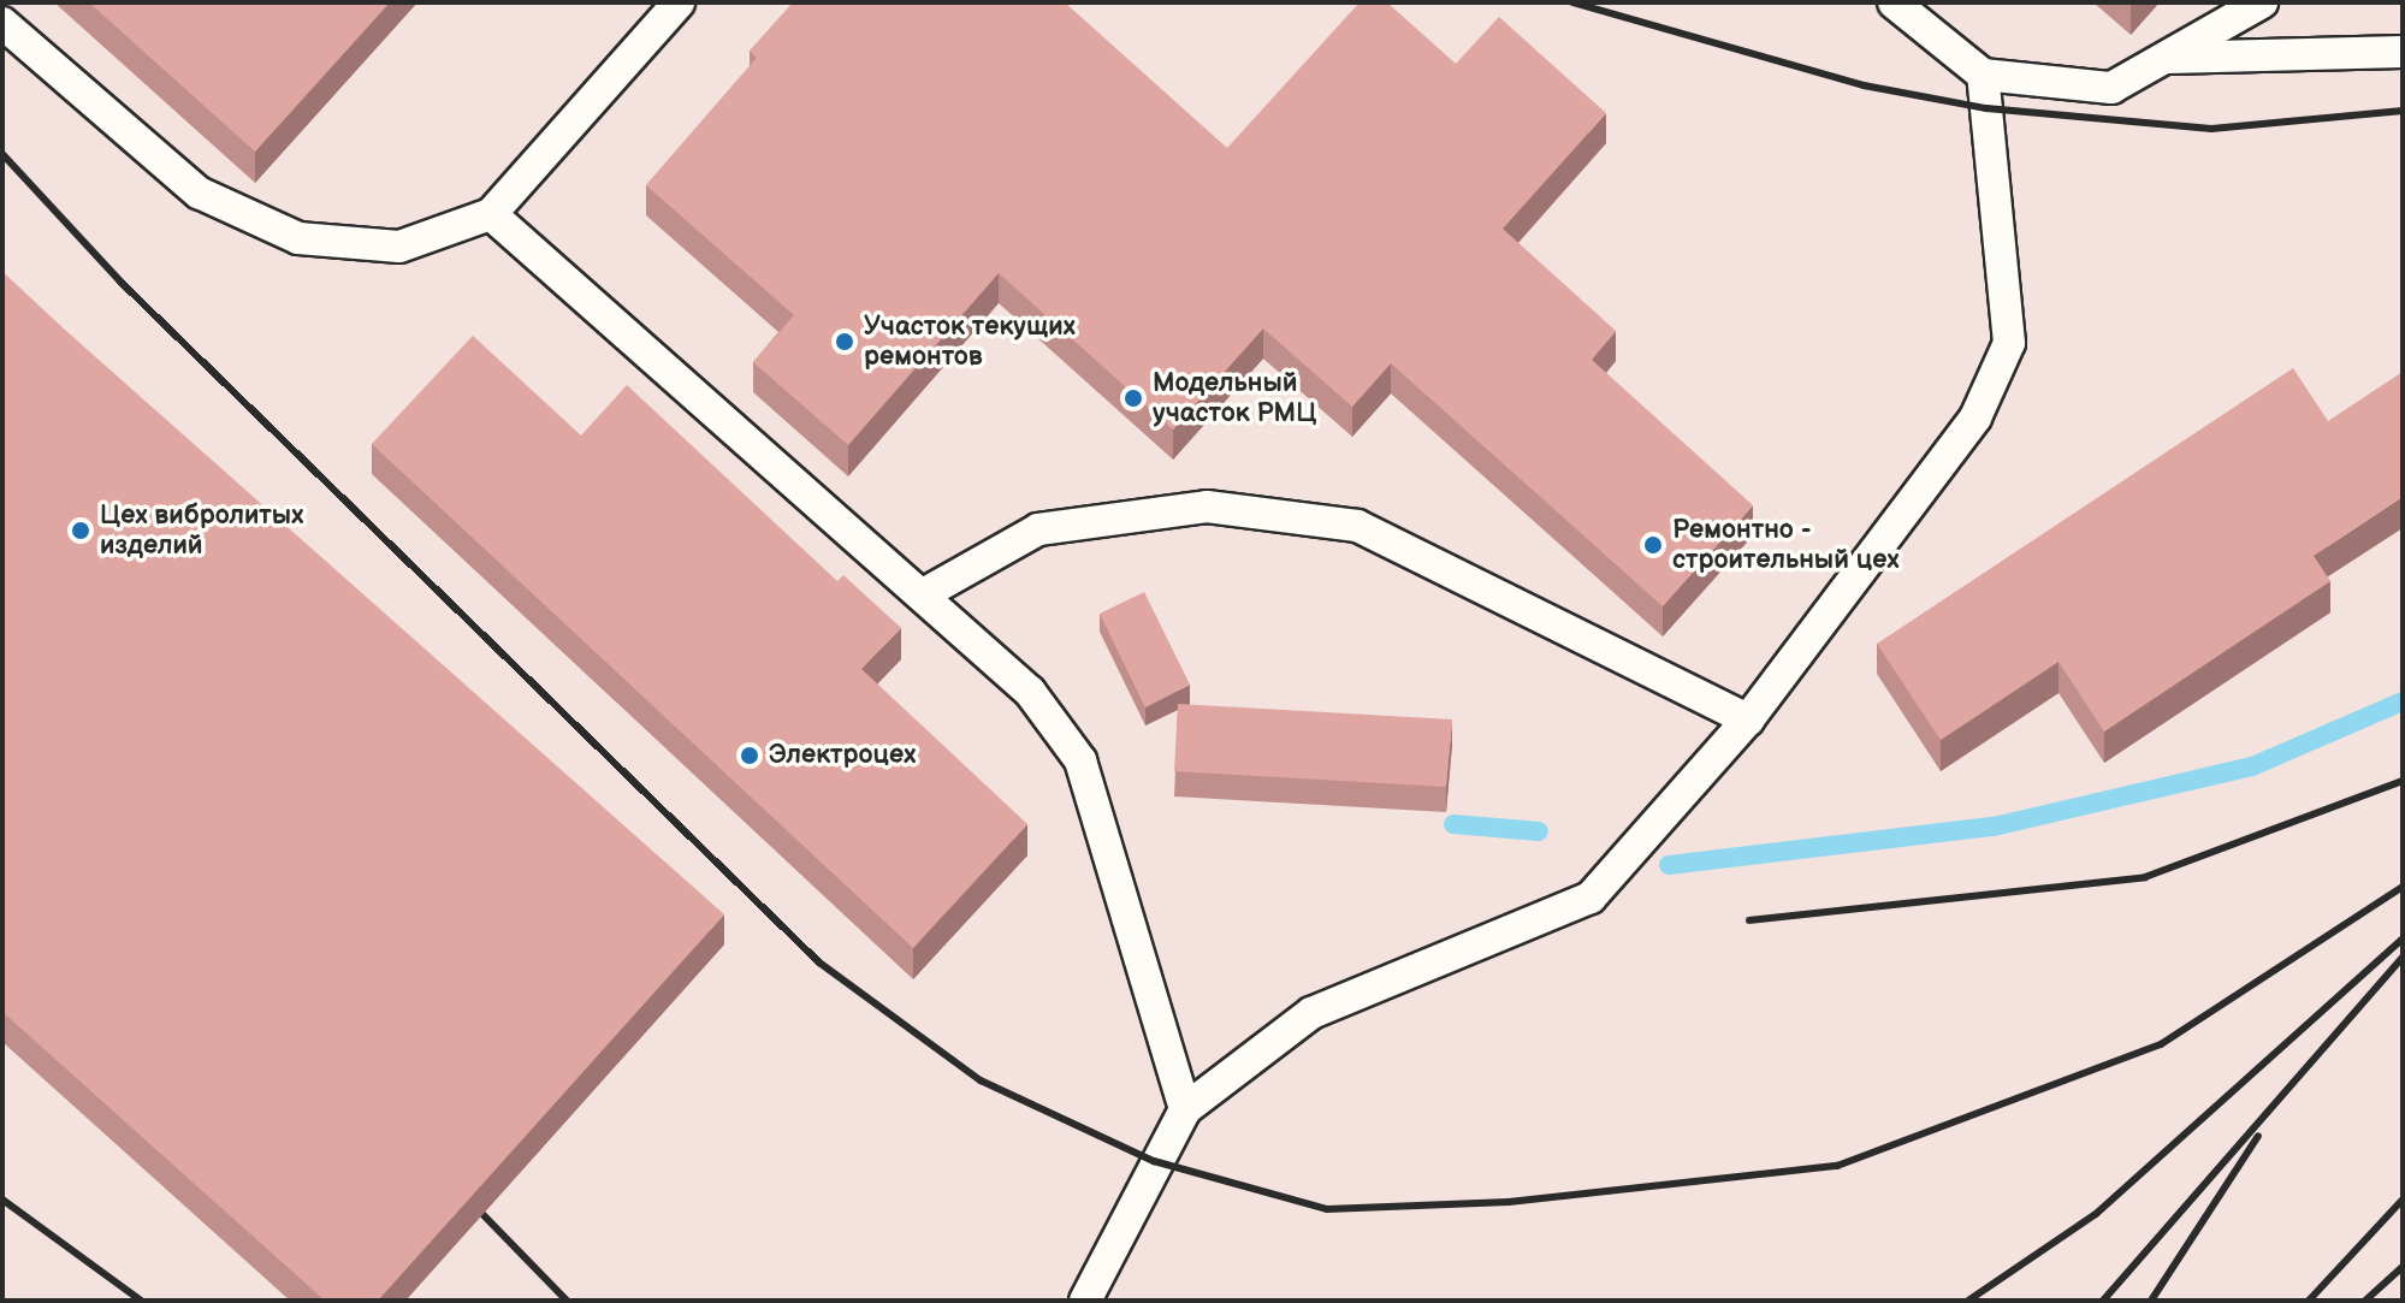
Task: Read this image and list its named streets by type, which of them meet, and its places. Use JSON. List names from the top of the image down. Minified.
{"places":["Участок текущих ремонтов","Модельный участок РМЦ","Цех вибролитых изделий","Ремонтно - строительный цех","Электроцех"]}
